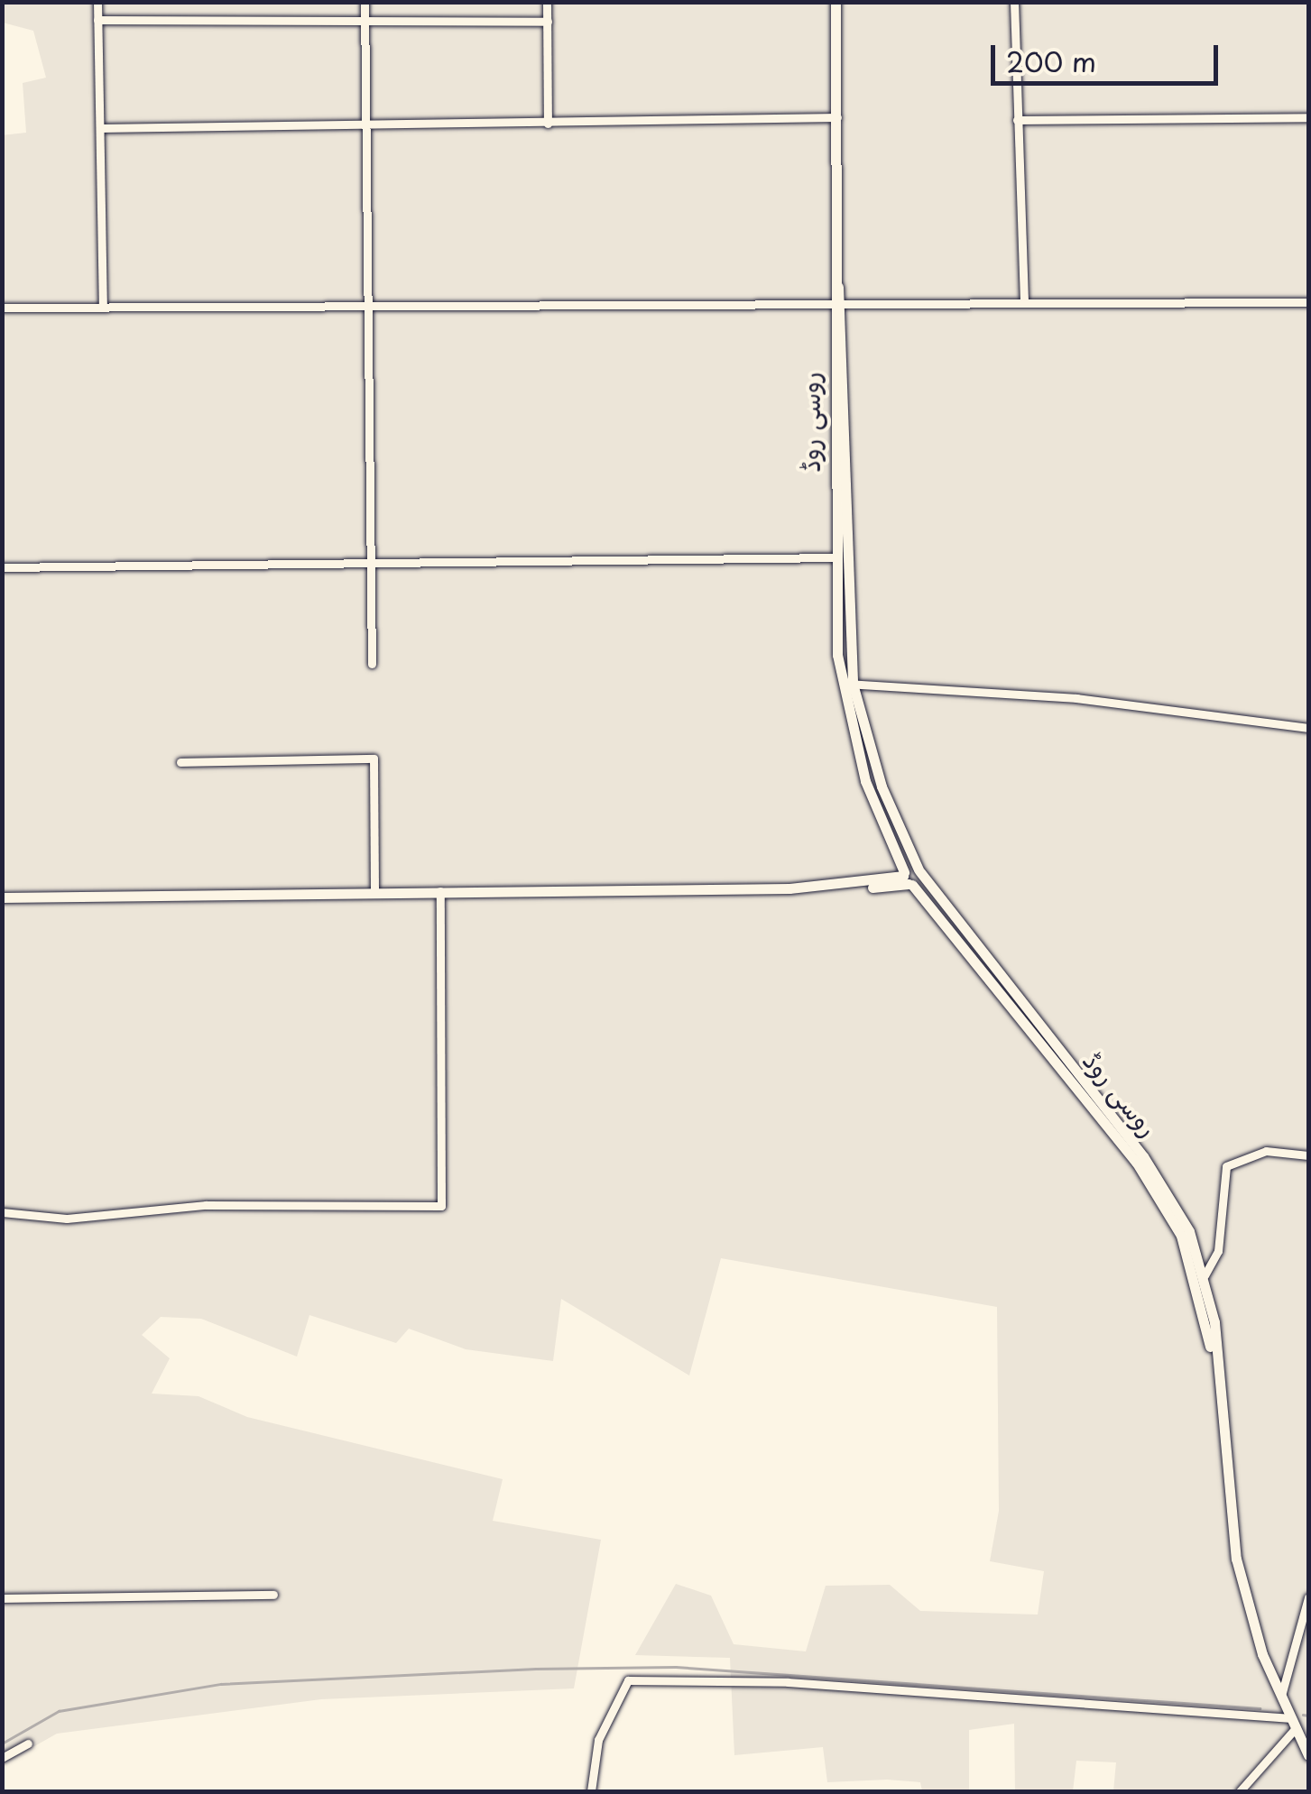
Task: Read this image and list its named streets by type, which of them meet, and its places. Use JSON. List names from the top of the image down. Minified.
{"streets":{"main road":["روسی روڈ"]},"scale_bar":"200 m"}
